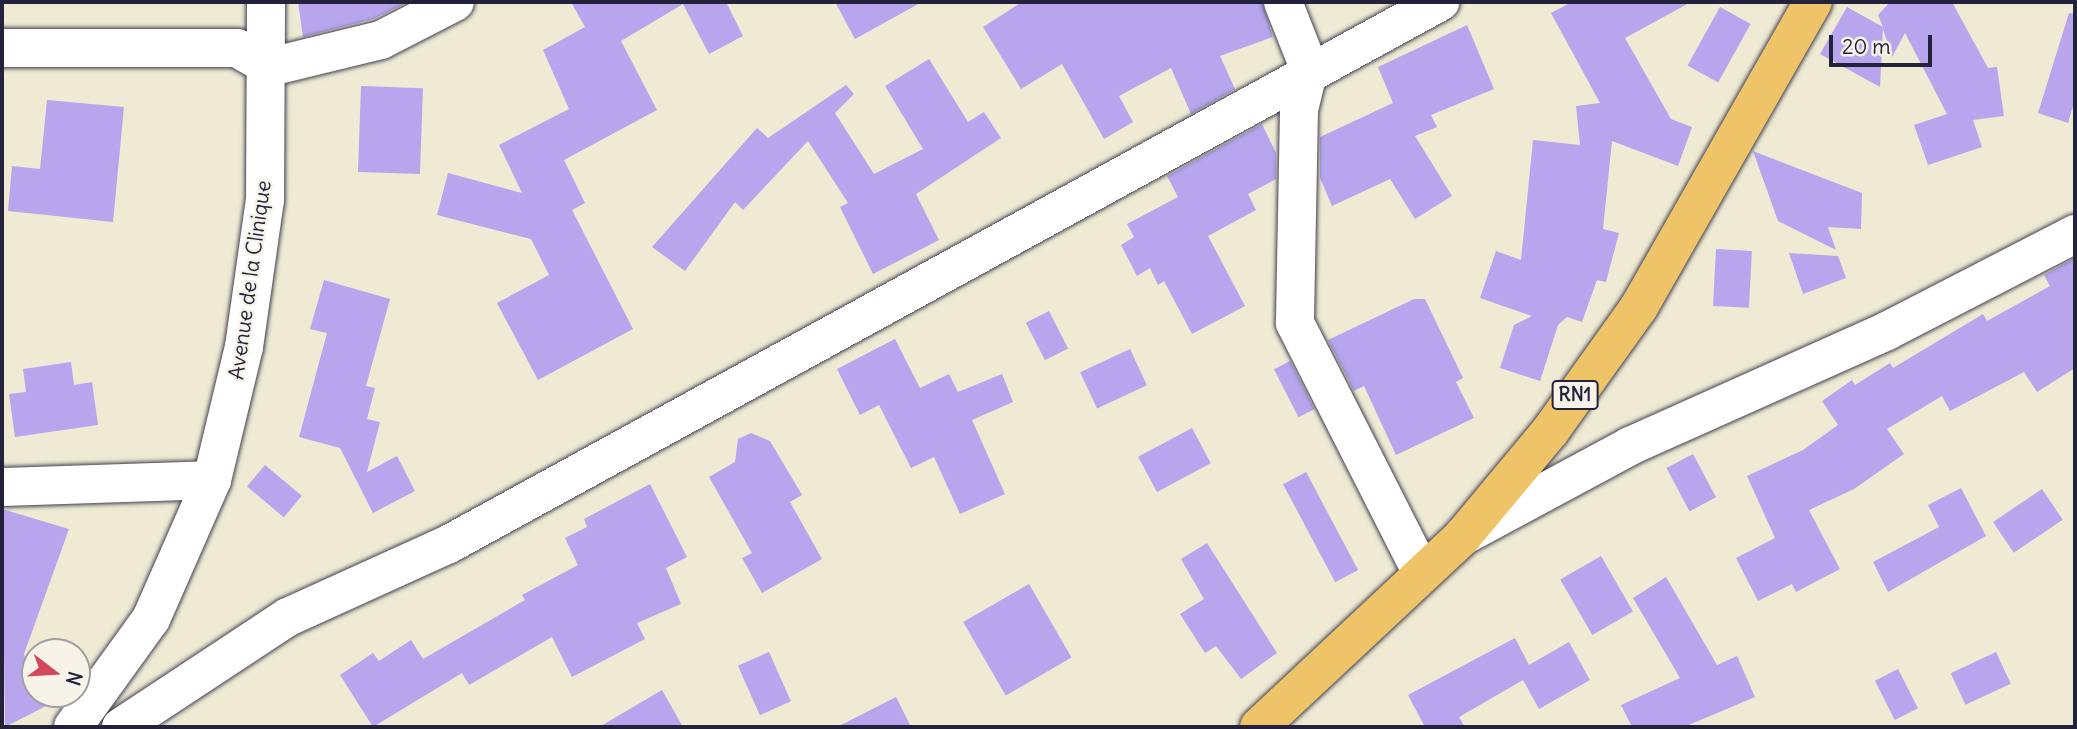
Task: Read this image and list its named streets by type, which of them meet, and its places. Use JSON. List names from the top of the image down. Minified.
{"streets":{"highway":["RN1"],"street":["Avenue de la Clinique"]},"scale_bar":"20 m","north":"right"}
